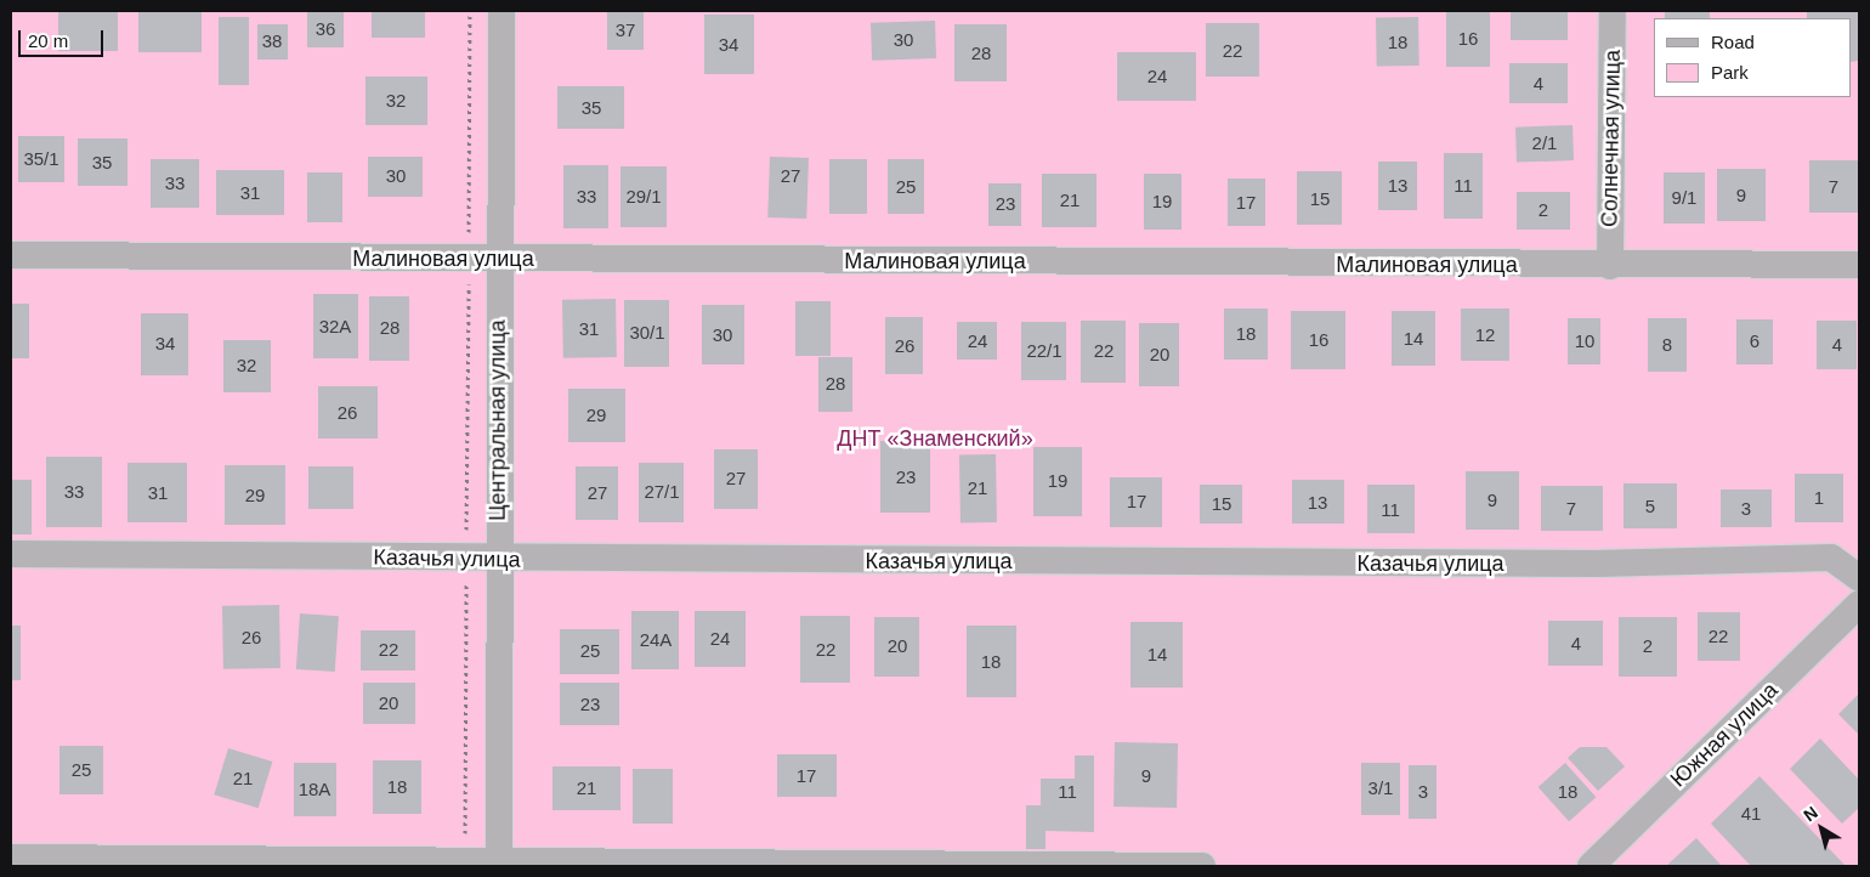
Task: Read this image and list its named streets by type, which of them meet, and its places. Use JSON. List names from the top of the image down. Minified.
{"streets":{"street":["Солнечная улица","Малиновая улица","Центральная улица","Казачья улица","Южная улица"]},"crossings":[["Солнечная улица","Малиновая улица"],["Малиновая улица","Центральная улица"],["Центральная улица","Казачья улица"]],"parks":["ДНТ «Знаменский»"],"house_numbers":["36","37","16","30","38","18","34","22","28","24","4","32","35","2/1","35/1","35","30","27","33","13","11","25","7","31","9","33","29/1","9/1","15","21","19","17","23","2","32А","28","31","30/1","18","30","12","14","16","24","10","6","34","8","4","26","22/1","22","20","32","28","26","29","23","27","19","21","33","27/1","31","27","29","1","9","17","13","15","5","7","3","11","22","26","24","24А","4","20","2","22","22","25","14","18","20","23","25","17","9","21","18","21","3/1","18А","11","3","18","41"],"legend":["Road","Park"],"scale_bar":"20 m","north":"top left"}
